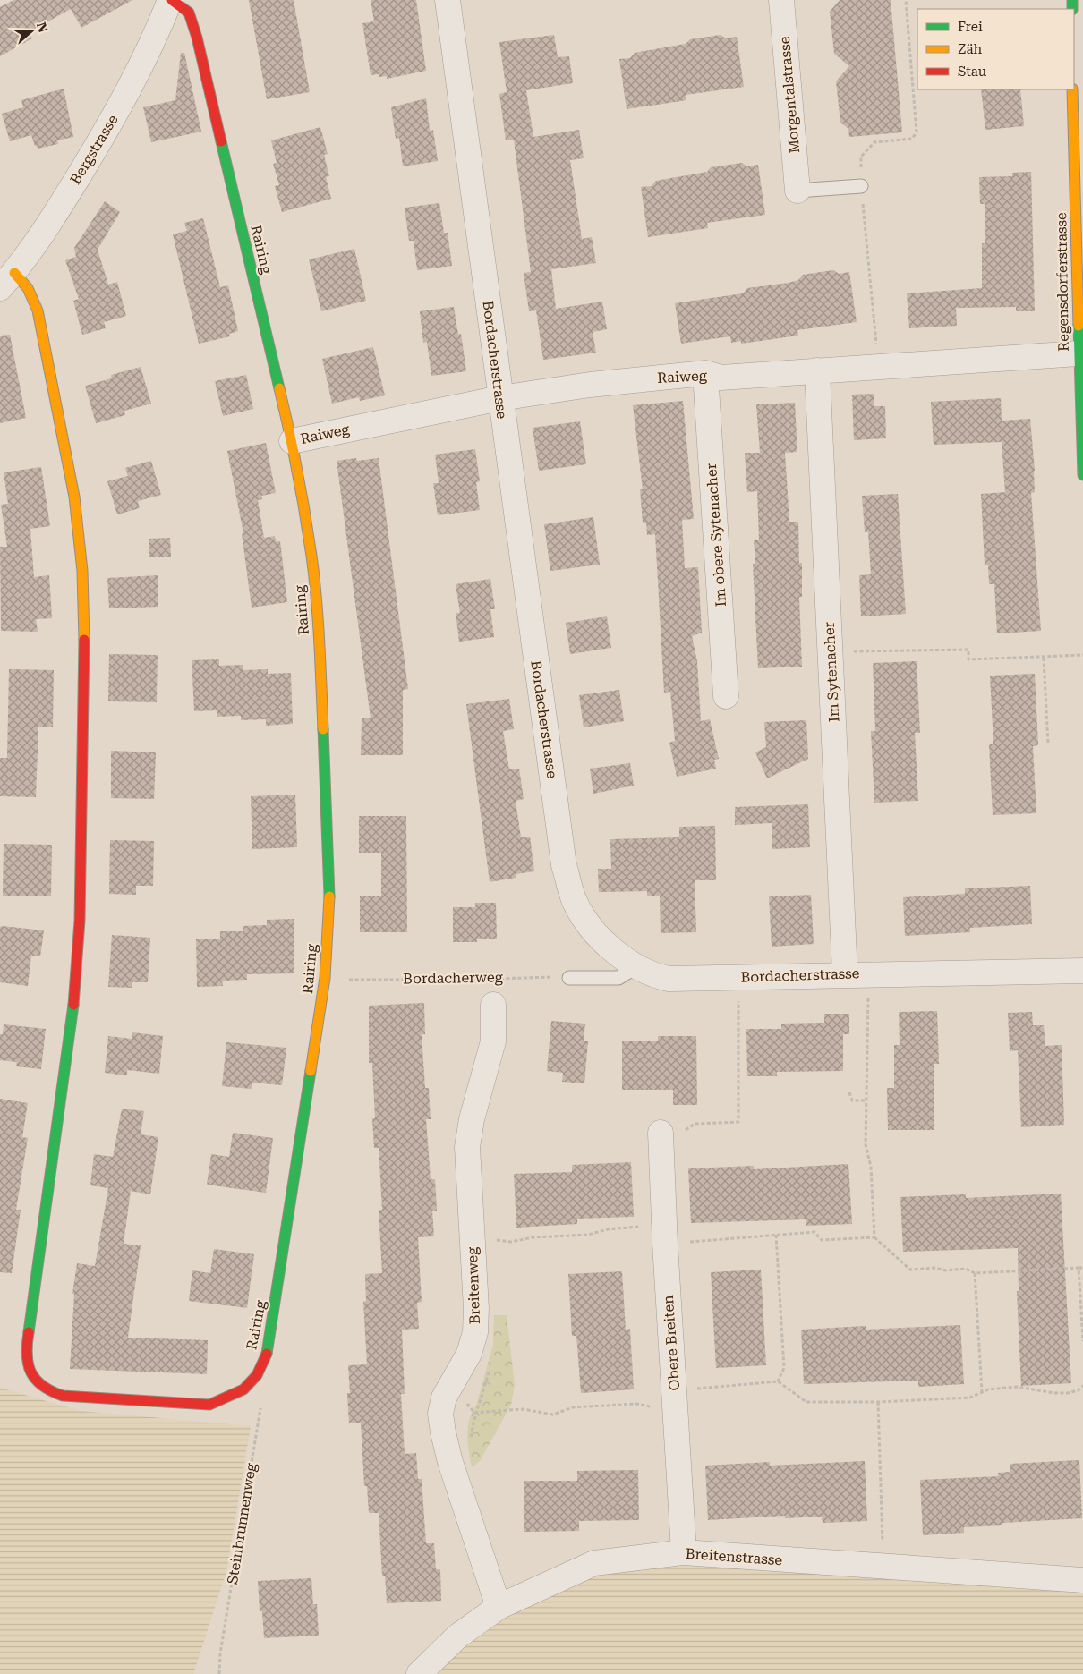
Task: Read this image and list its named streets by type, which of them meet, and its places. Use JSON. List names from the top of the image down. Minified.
{"streets":{"street":["Morgentalstrasse","Bergstrasse","Rairing","Regensdorferstrasse","Bordacherstrasse","Raiweg","Im obere Sytenacher","Im Sytenacher","Breitenweg","Obere Breiten","Breitenstrasse"],"path":["Bordacherweg","Steinbrunnenweg"]},"crossings":[["Bergstrasse","Rairing"],["Rairing","Raiweg"],["Rairing","Steinbrunnenweg"],["Regensdorferstrasse","Raiweg"],["Bordacherstrasse","Raiweg"],["Bordacherstrasse","Im Sytenacher"],["Raiweg","Im obere Sytenacher"],["Raiweg","Im Sytenacher"],["Breitenweg","Breitenstrasse"],["Obere Breiten","Breitenstrasse"]],"legend":["Frei","Zäh","Stau"],"north":"right"}
